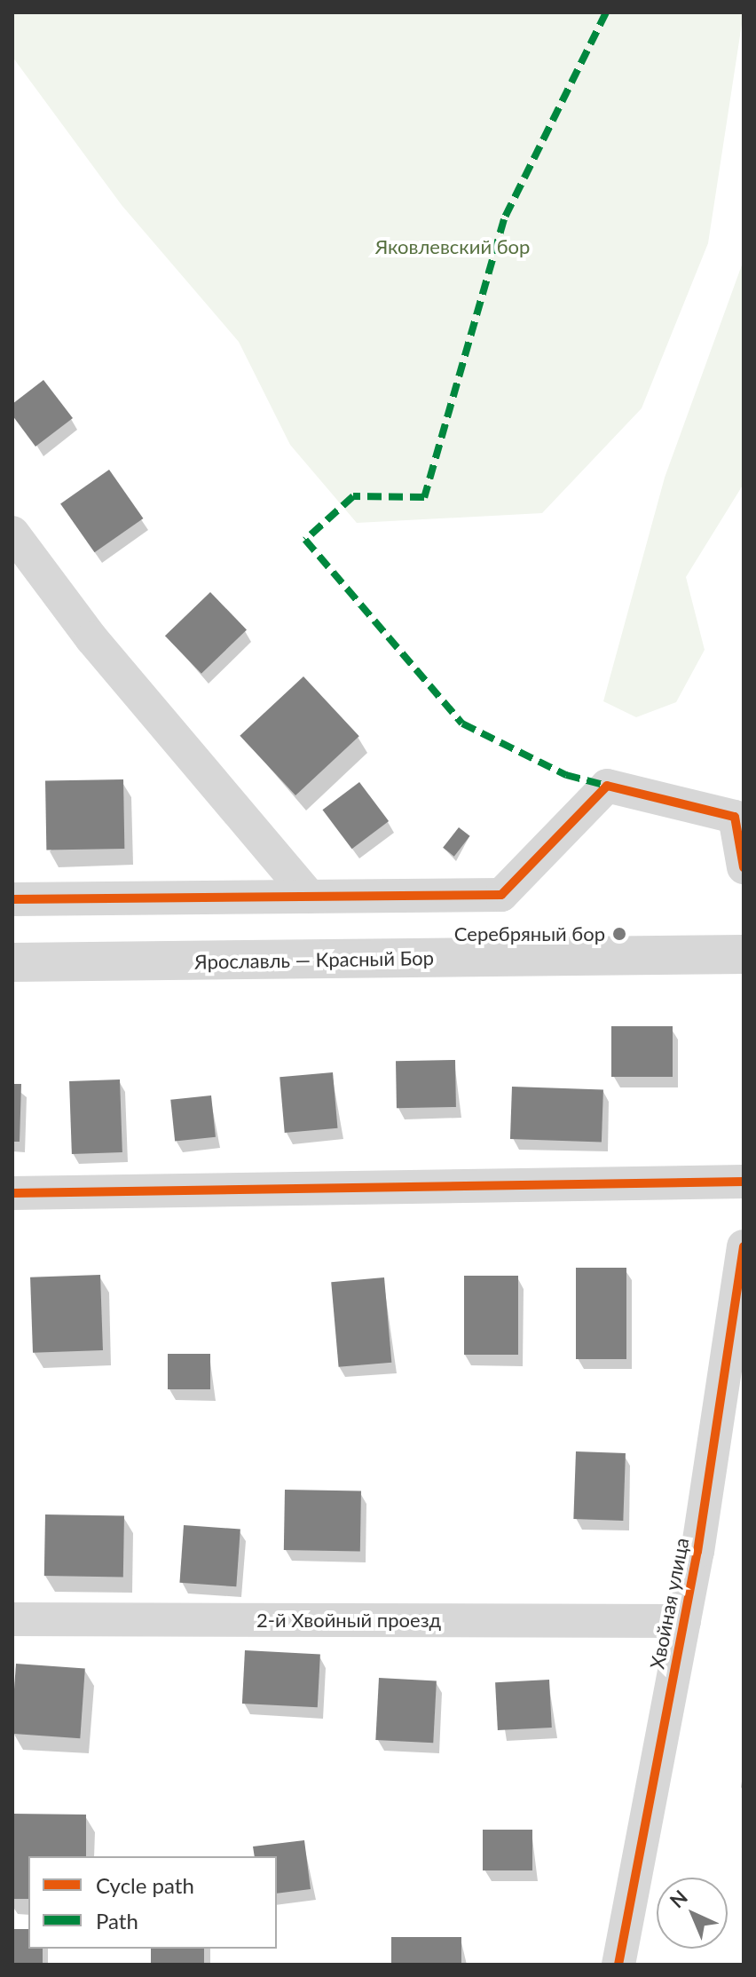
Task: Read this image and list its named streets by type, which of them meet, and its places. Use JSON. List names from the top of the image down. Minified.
{"streets":{"street":["Ярославль — Красный Бор","Хвойная улица","2-й Хвойный проезд"]},"crossings":[["Хвойная улица","2-й Хвойный проезд"]],"parks":["Яковлевский бор"],"places":["Серебряный бор"],"legend":["Cycle path","Path"],"north":"top left"}
